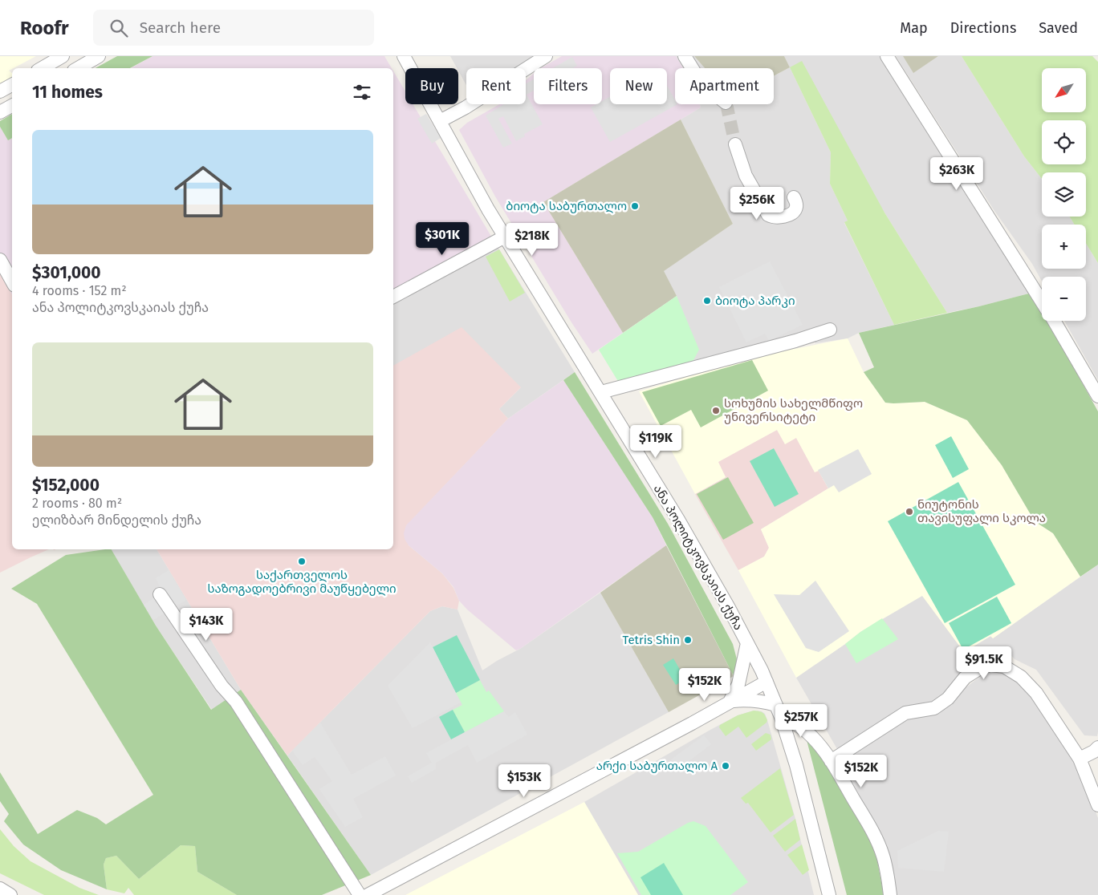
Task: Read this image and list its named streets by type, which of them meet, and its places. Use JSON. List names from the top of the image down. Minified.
{"streets":{"street":["ანა პოლიტკოვსკაიას ქუჩა"]},"places":["ბიოტა საბურთალო","ბიოტა პარკი","სოხუმის სახელმწიფო უნივერსიტეტი","ნიუტონის თავისუფალი სკოლა","საქართველოს საზოგადოებრივი მაუწყებელი","Tetris Shin","არქი საბურთალო A"],"north":"bottom left","page":{"header":"Roofr","search":"Search here","nav":["Map","Directions","Saved"],"map_buttons":["+","−"],"chip":["Buy","Rent","Filters","New","Apartment"],"heading":"11 homes","list":[{"name":"$301,000","note":"4 rooms · 152 m² · ანა პოლიტკოვსკაიას ქუჩა"},{"name":"$152,000","note":"2 rooms · 80 m² · ელიზბარ მინდელის ქუჩა"}],"price":["$263K","$256K","$301K","$218K","$119K","$143K","$91.5K","$152K","$257K","$152K","$153K"]}}
